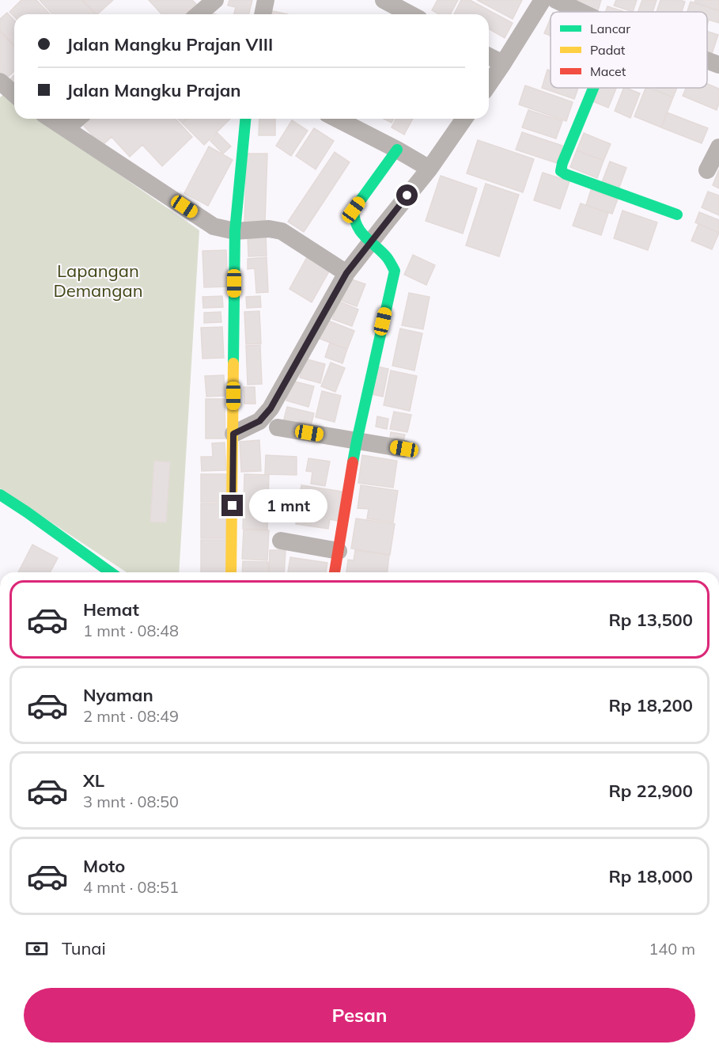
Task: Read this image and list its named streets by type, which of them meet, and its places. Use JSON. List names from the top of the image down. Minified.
{"parks":["Lapangan Demangan"],"legend":["Lancar","Padat","Macet"],"page":{"banner":["Jalan Mangku Prajan VIII","Jalan Mangku Prajan"],"bubble":"1 mnt","list":[{"name":"Hemat","note":"1 mnt · 08:48","value":"Rp 13,500"},{"name":"Nyaman","note":"2 mnt · 08:49","value":"Rp 18,200"},{"name":"XL","note":"3 mnt · 08:50","value":"Rp 22,900"},{"name":"Moto","note":"4 mnt · 08:51","value":"Rp 18,000"}],"pay":["Tunai","140 m"],"buttons":"Pesan"}}
